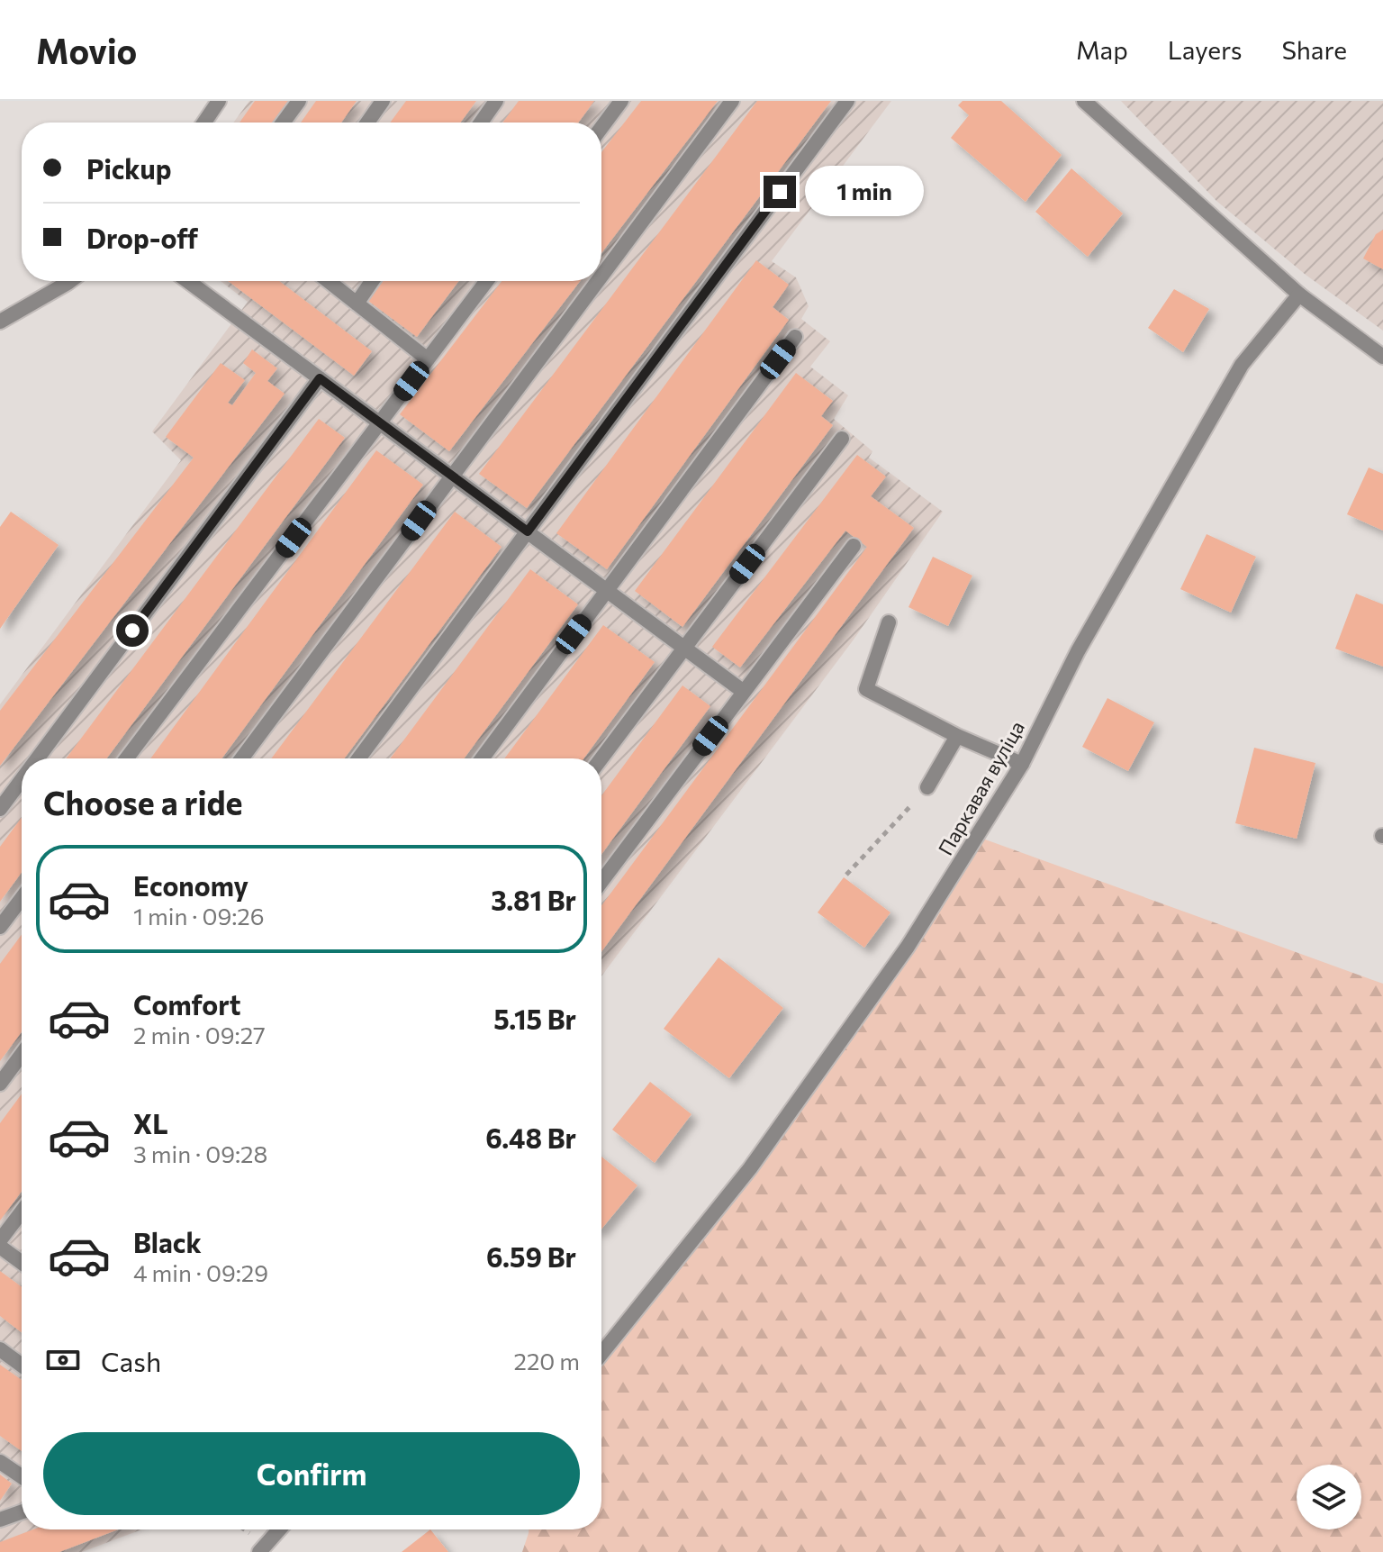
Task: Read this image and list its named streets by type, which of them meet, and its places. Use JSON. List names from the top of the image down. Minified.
{"streets":{"street":["Паркавая вуліца"]},"page":{"header":"Movio","nav":["Map","Layers","Share"],"banner":["Pickup","Drop-off"],"bubble":"1 min","heading":"Choose a ride","list":[{"name":"Economy","note":"1 min · 09:26","value":"3.81 Br"},{"name":"Comfort","note":"2 min · 09:27","value":"5.15 Br"},{"name":"XL","note":"3 min · 09:28","value":"6.48 Br"},{"name":"Black","note":"4 min · 09:29","value":"6.59 Br"}],"pay":["Cash","220 m"],"buttons":"Confirm"}}
